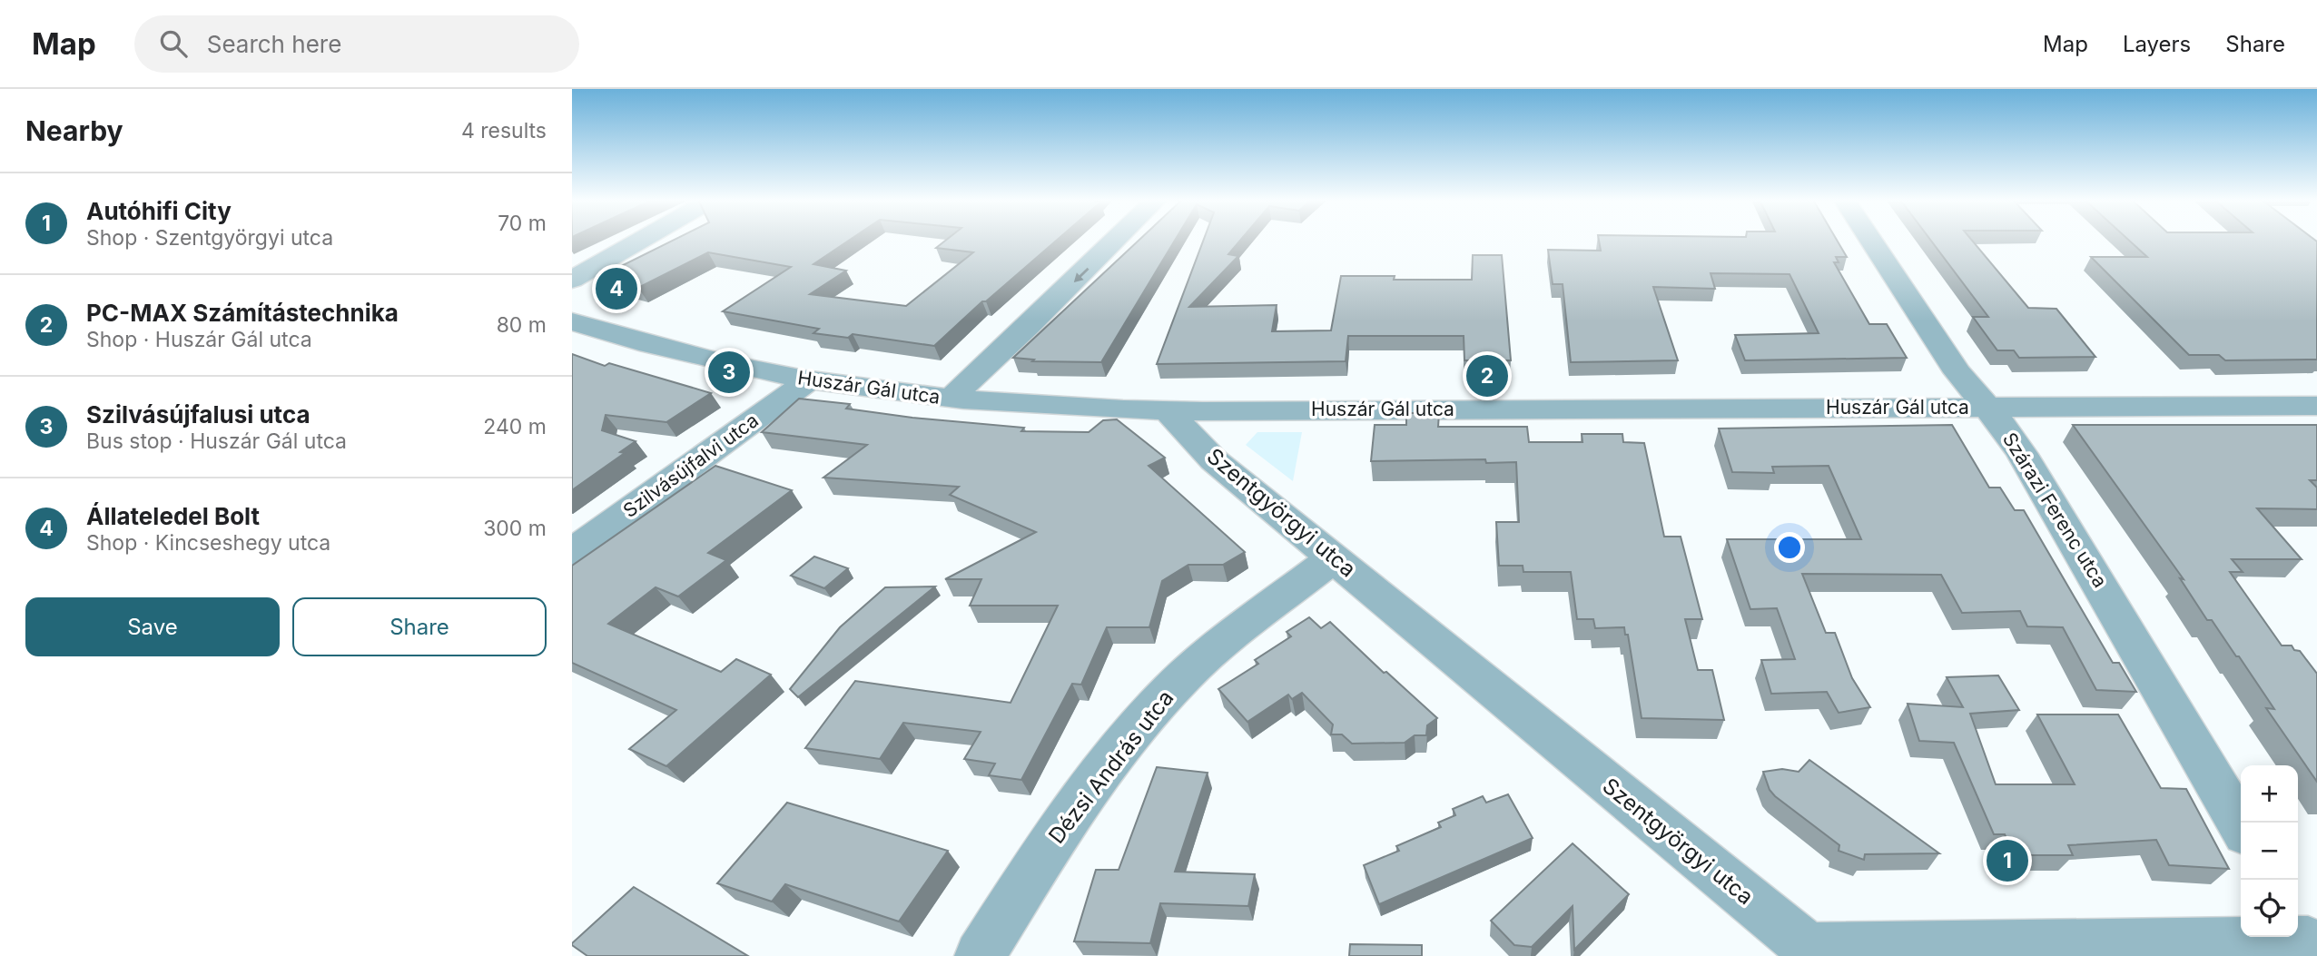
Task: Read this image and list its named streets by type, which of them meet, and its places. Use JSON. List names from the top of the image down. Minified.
{"streets":{"street":["Huszár Gál utca","Szilvásújfalvi utca","Szárazi Ferenc utca","Szentgyörgyi utca","Dézsi András utca"]},"crossings":[["Huszár Gál utca","Szilvásújfalvi utca"],["Huszár Gál utca","Szárazi Ferenc utca"],["Huszár Gál utca","Szentgyörgyi utca"],["Szentgyörgyi utca","Dézsi András utca"]],"page":{"header":"Map","search":"Search here","nav":["Map","Layers","Share"],"heading":["Nearby","4 results"],"list":[{"mark":"1","name":"Autóhifi City","note":"Shop · Szentgyörgyi utca","value":"70 m"},{"mark":"2","name":"PC-MAX Számítástechnika","note":"Shop · Huszár Gál utca","value":"80 m"},{"mark":"3","name":"Szilvásújfalusi utca","note":"Bus stop · Huszár Gál utca","value":"240 m"},{"mark":"4","name":"Állateledel Bolt","note":"Shop · Kincseshegy utca","value":"300 m"}],"pins":["4","3","2","1"],"buttons":["Save","Share"],"map_buttons":["+","−"]}}
